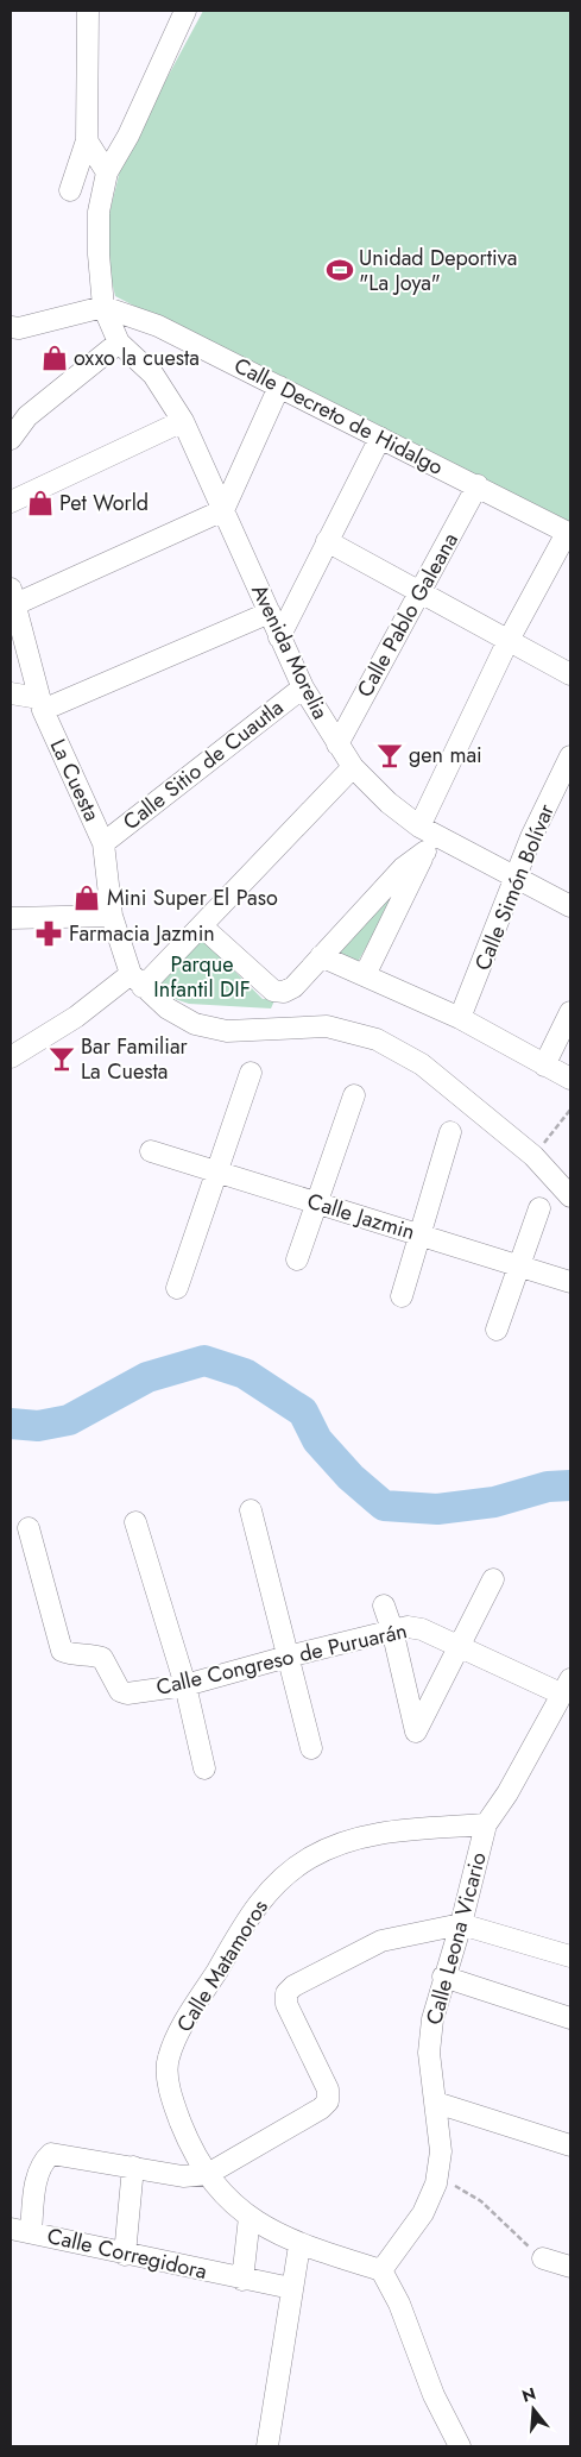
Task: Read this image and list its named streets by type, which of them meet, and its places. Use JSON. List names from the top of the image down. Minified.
{"streets":{"street":["Calle Decreto de Hidalgo","Calle Pablo Galeana","Avenida Morelia","Calle Sitio de Cuautla","La Cuesta","Calle Simón Bolívar","Calle Jazmin","Calle Congreso de Puruarán","Calle Leona Vicario","Calle Matamoros","Calle Corregidora"]},"crossings":[["Calle Decreto de Hidalgo","Calle Pablo Galeana"],["Calle Pablo Galeana","Avenida Morelia"],["Avenida Morelia","Calle Sitio de Cuautla"],["Avenida Morelia","Calle Simón Bolívar"],["Calle Sitio de Cuautla","La Cuesta"],["Calle Leona Vicario","Calle Matamoros"]],"parks":["Parque Infantil DIF"],"places":{"sports":["Unidad Deportiva \"La Joya\""],"shop":["oxxo la cuesta","Pet World","Mini Super El Paso"],"bar":["gen mai","Bar Familiar La Cuesta"],"pharmacy":["Farmacia Jazmin"]},"north":"top"}
